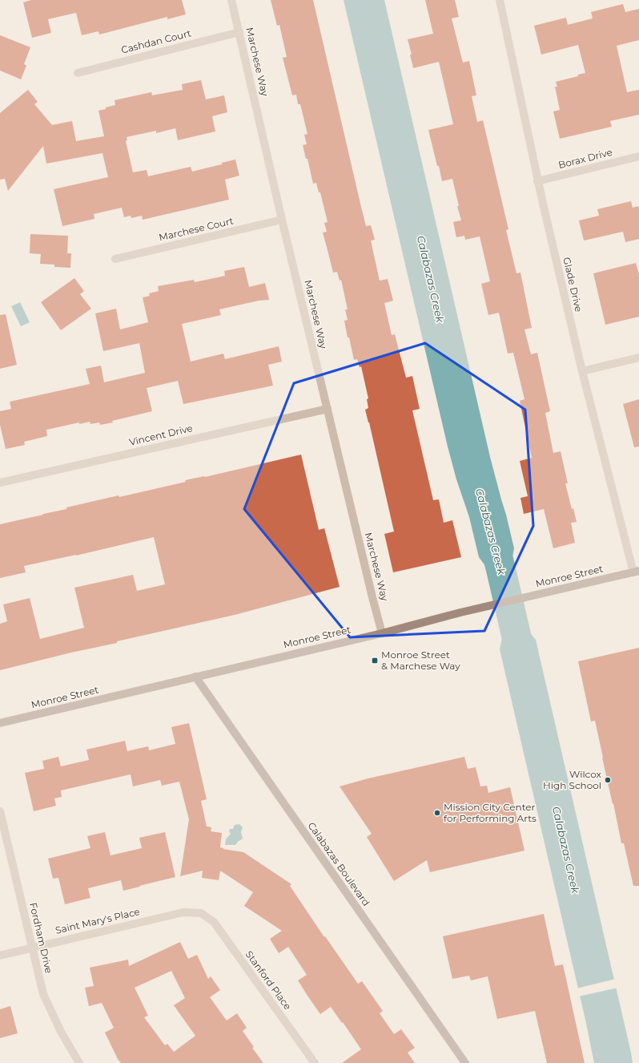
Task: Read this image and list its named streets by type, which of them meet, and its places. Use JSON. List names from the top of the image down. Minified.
{"streets":{"main road":["Monroe Street","Calabazas Boulevard"],"street":["Cashdan Court","Marchese Way","Borax Drive","Marchese Court","Glade Drive","Vincent Drive","Saint Mary's Place","Fordham Drive","Stanford Place"]},"crossings":[["Cashdan Court","Marchese Way"],["Marchese Way","Marchese Court"],["Marchese Way","Vincent Drive"],["Marchese Way","Monroe Street"],["Borax Drive","Glade Drive"],["Glade Drive","Monroe Street"],["Monroe Street","Calabazas Boulevard"],["Saint Mary's Place","Fordham Drive"],["Saint Mary's Place","Stanford Place"]],"water":["Calabazas Creek"],"places":{"transit":["Monroe Street & Marchese Way"],"other":["Wilcox High School","Mission City Center for Performing Arts"]}}
